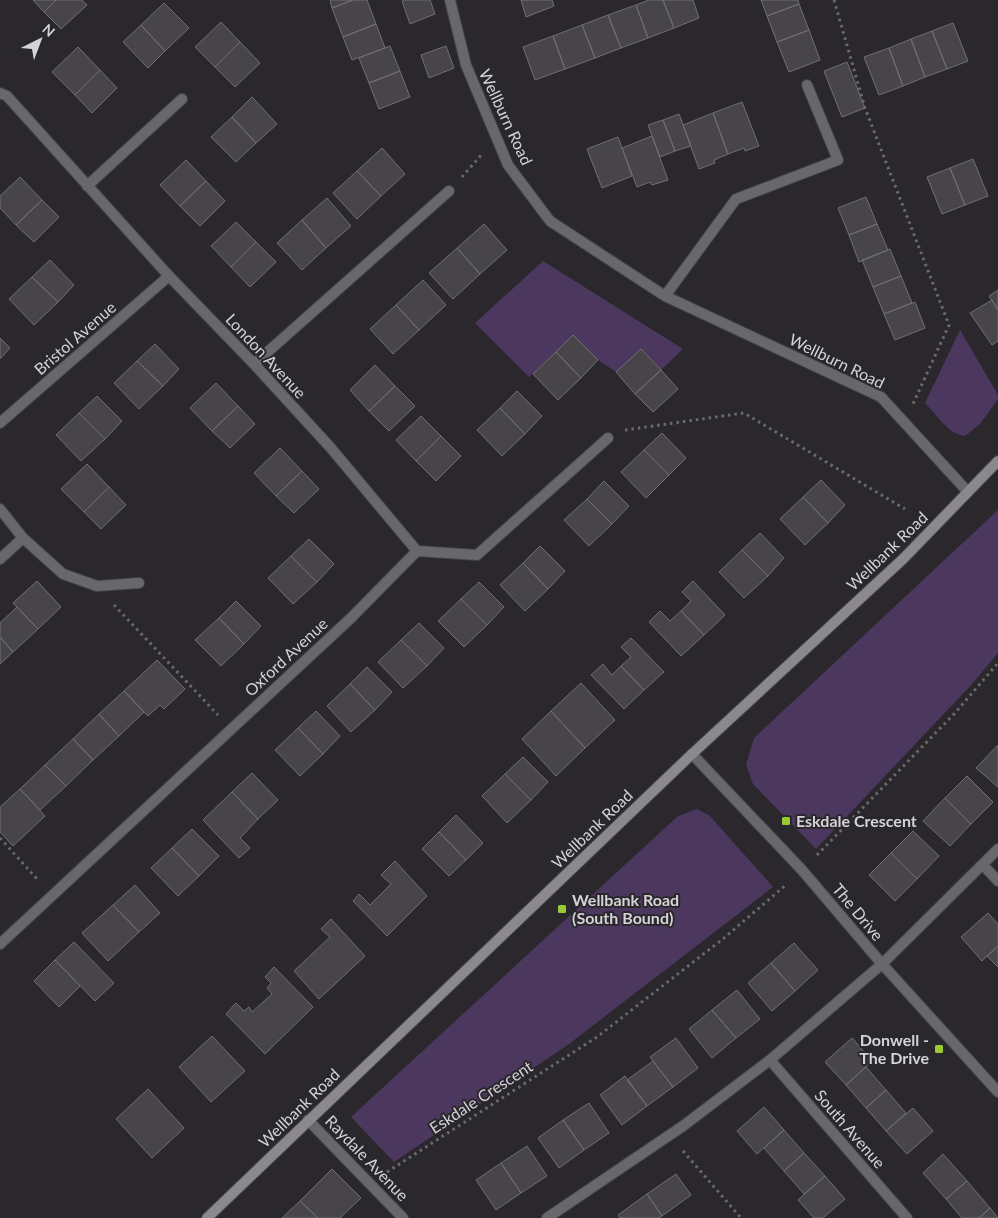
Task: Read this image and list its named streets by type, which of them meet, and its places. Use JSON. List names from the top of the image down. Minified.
{"streets":{"street":["Wellburn Road","Bristol Avenue","London Avenue","Wellbank Road","Oxford Avenue","The Drive","South Avenue","Raydale Avenue"],"path":["Eskdale Crescent"]},"crossings":[["Wellburn Road","Wellbank Road"],["Bristol Avenue","London Avenue"],["London Avenue","Oxford Avenue"],["Wellbank Road","The Drive"],["Wellbank Road","Raydale Avenue"],["The Drive","Eskdale Crescent"],["Eskdale Crescent","Raydale Avenue"]],"places":{"transit":["Eskdale Crescent","Wellbank Road (South Bound)","Donwell - The Drive"]},"north":"top right"}
